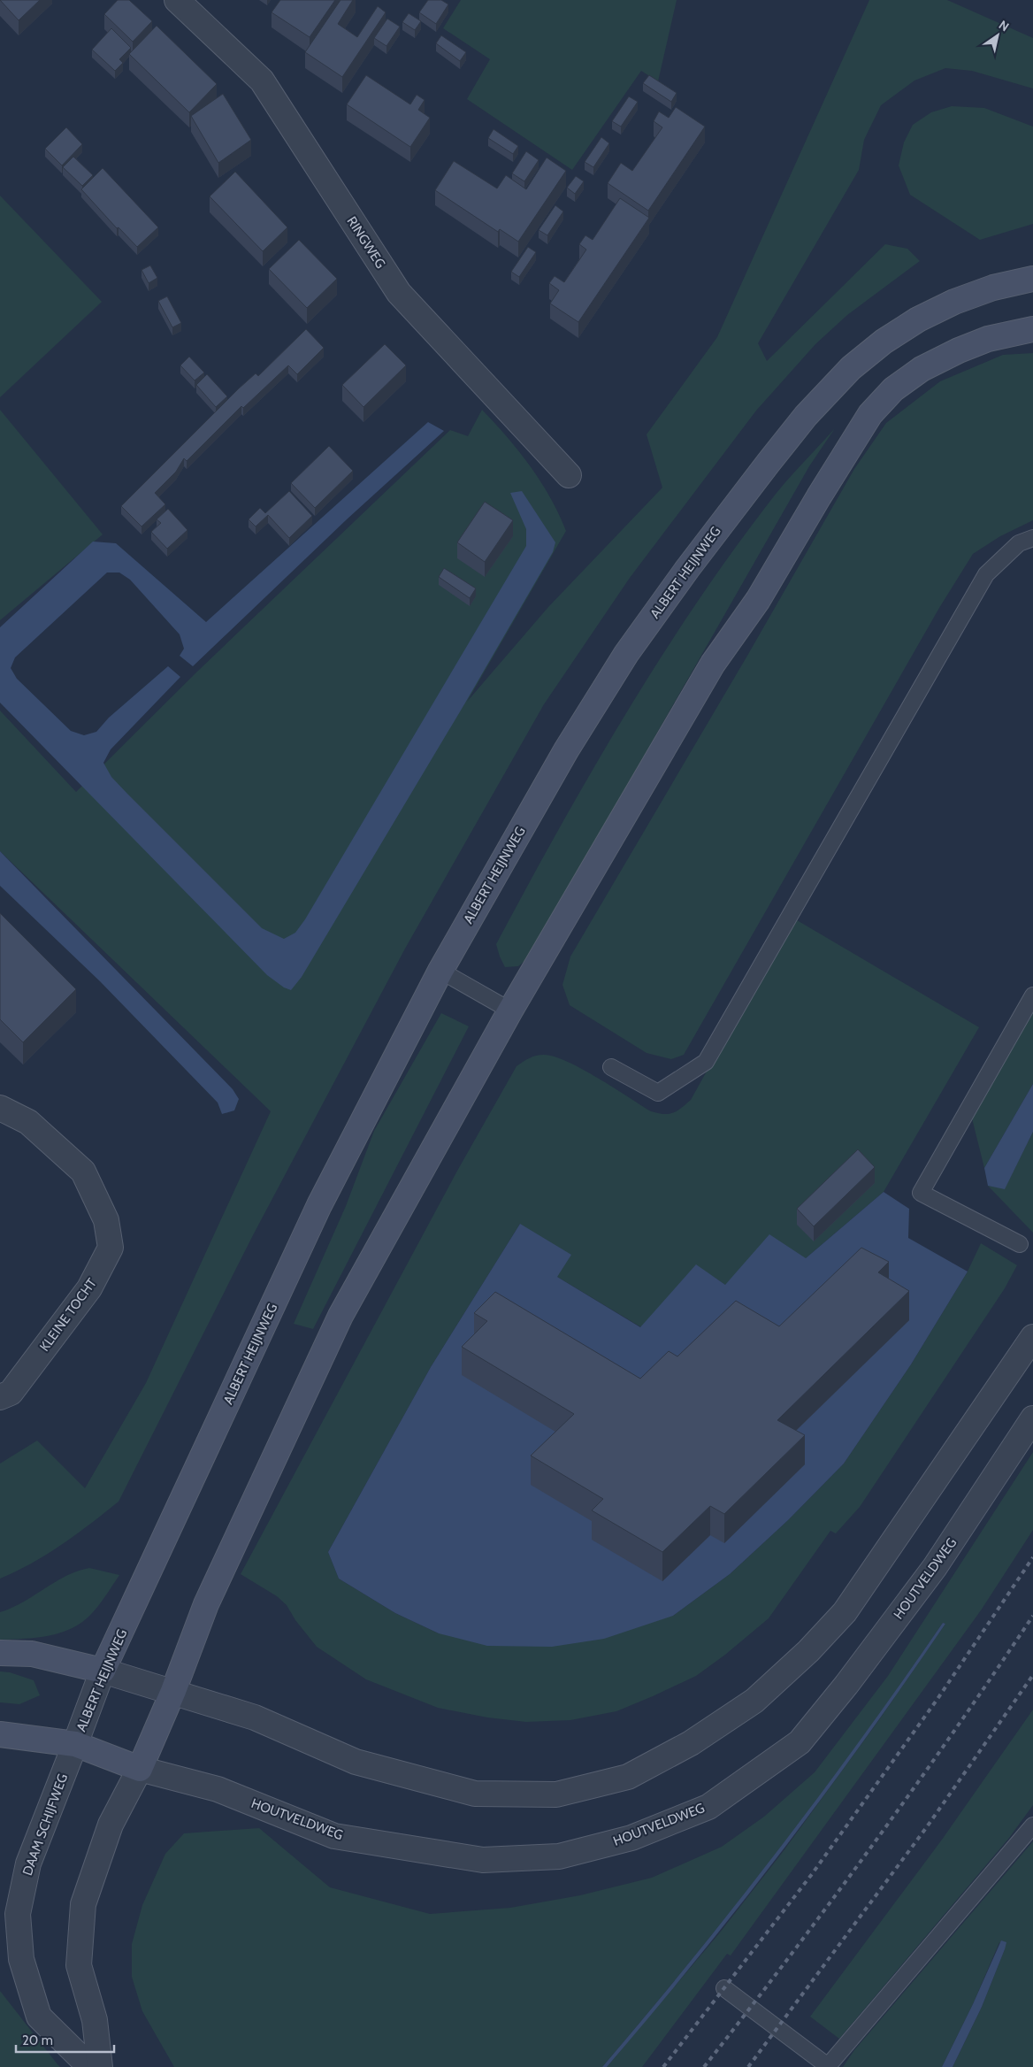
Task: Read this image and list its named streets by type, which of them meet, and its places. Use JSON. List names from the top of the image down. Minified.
{"streets":{"main road":["ALBERT HEIJNWEG"],"street":["RINGWEG","KLEINE TOCHT","HOUTVELDWEG","DAAM SCHIJFWEG"]},"crossings":[["ALBERT HEIJNWEG","DAAM SCHIJFWEG"]],"scale_bar":"20 m","north":"top right"}
